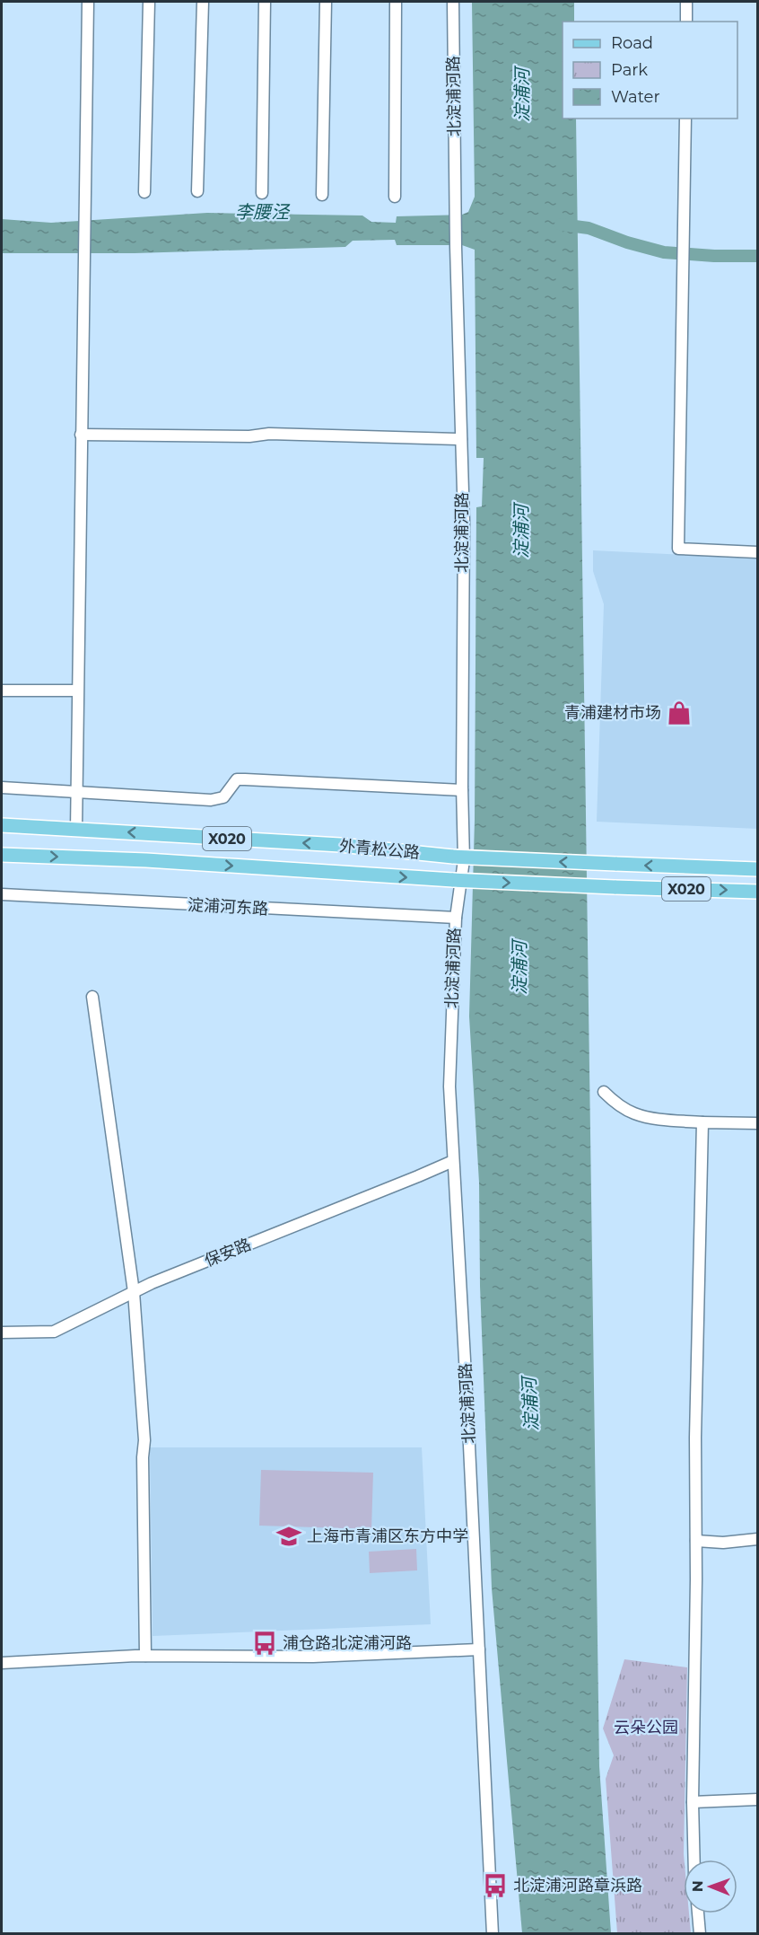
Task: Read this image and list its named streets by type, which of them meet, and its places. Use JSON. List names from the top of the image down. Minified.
{"streets":{"main road":["X020","外青松公路"],"street":["北淀浦河路","淀浦河东路","保安路"]},"crossings":[["北淀浦河路","淀浦河东路"],["北淀浦河路","保安路"]],"water":["淀浦河","李腰泾"],"parks":["云朵公园"],"places":{"shop":["青浦建材市场"],"school or university":["上海市青浦区东方中学"],"bus stop":["浦仓路北淀浦河路","北淀浦河路章浜路"]},"legend":["Road","Park","Water"],"north":"left"}
